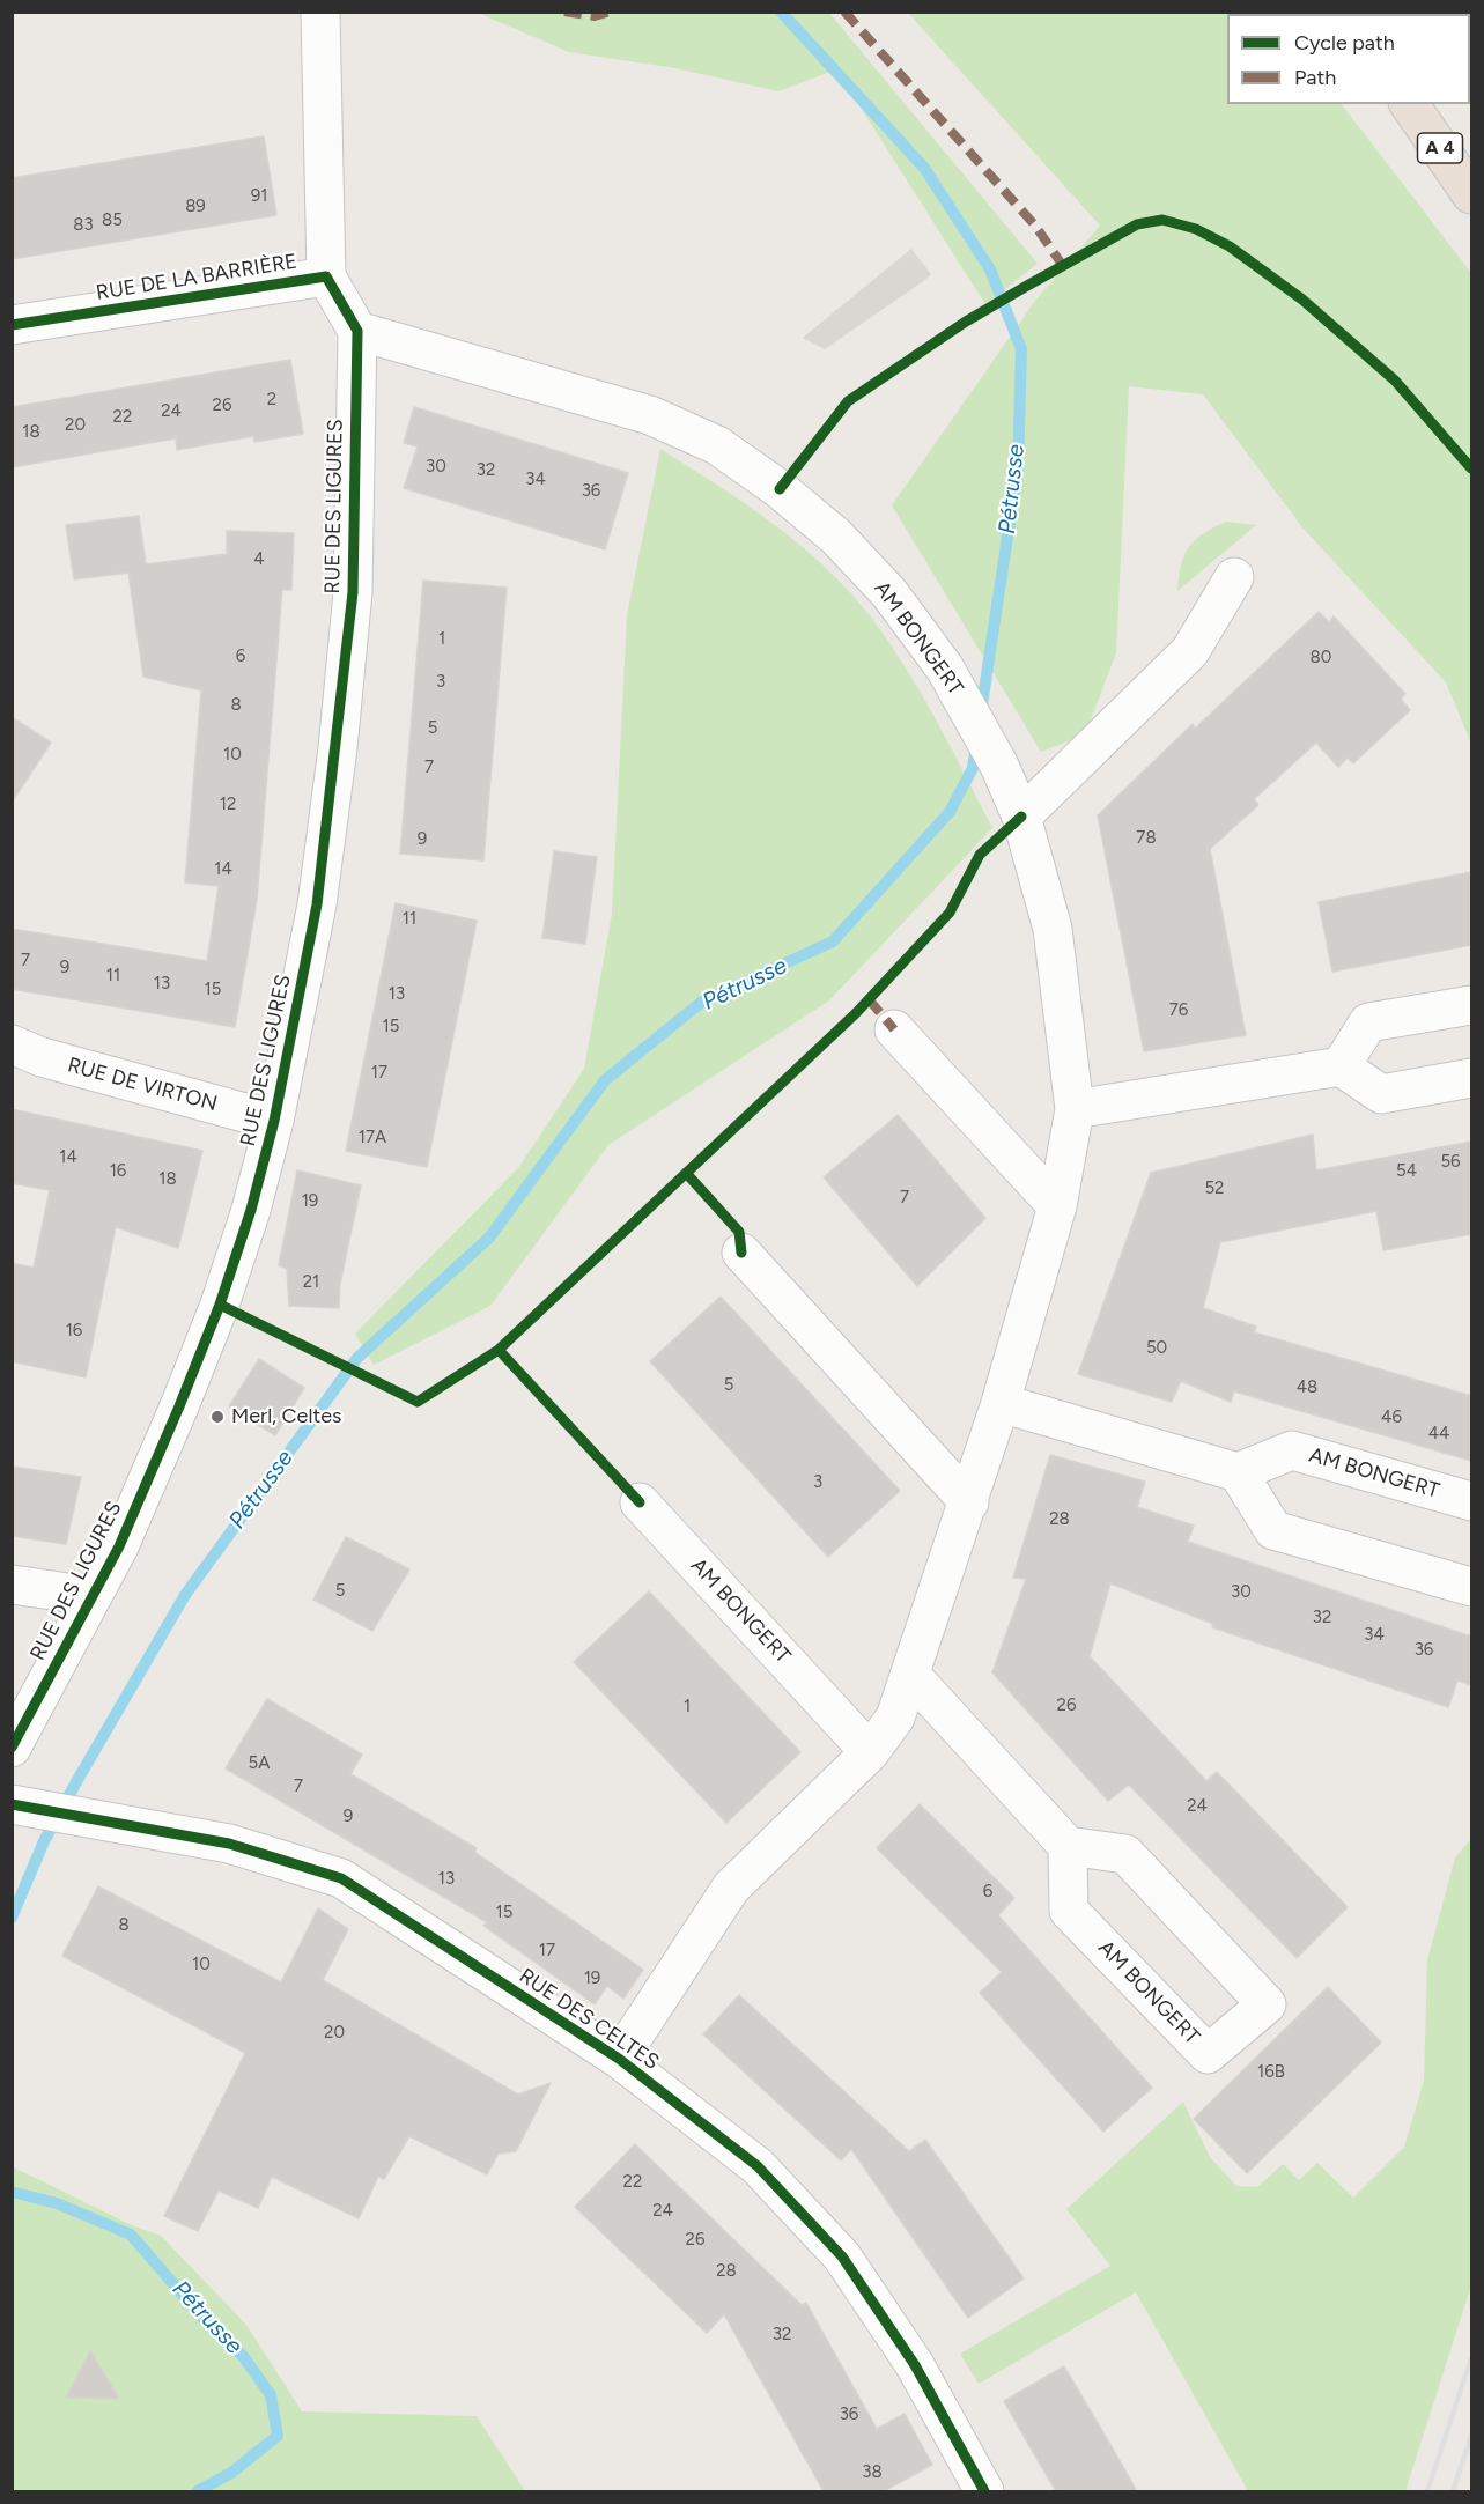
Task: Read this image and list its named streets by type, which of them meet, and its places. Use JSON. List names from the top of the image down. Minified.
{"streets":{"highway":["A 4"],"street":["RUE DE LA BARRIÈRE","RUE DES LIGURES","AM BONGERT","RUE DE VIRTON","RUE DES CELTES"]},"crossings":[["RUE DE LA BARRIÈRE","RUE DES LIGURES"],["RUE DE LA BARRIÈRE","AM BONGERT"],["RUE DES LIGURES","AM BONGERT"],["RUE DES LIGURES","RUE DE VIRTON"],["AM BONGERT","RUE DES CELTES"]],"water":["Pétrusse"],"places":["Merl, Celtes"],"house_numbers":["91","89","85","83","2","26","24","22","20","18","30","32","34","36","4","1","6","80","3","8","5","10","7","12","78","9","14","11","7","9","11","13","15","13","76","15","17","17A","14","56","16","54","18","52","7","19","21","16","50","5","48","46","44","3","28","5","30","32","34","36","26","1","5A","7","24","9","13","6","15","8","17","10","19","20","16B","22","24","26","28","32","36","38"],"legend":["Cycle path","Path"]}
